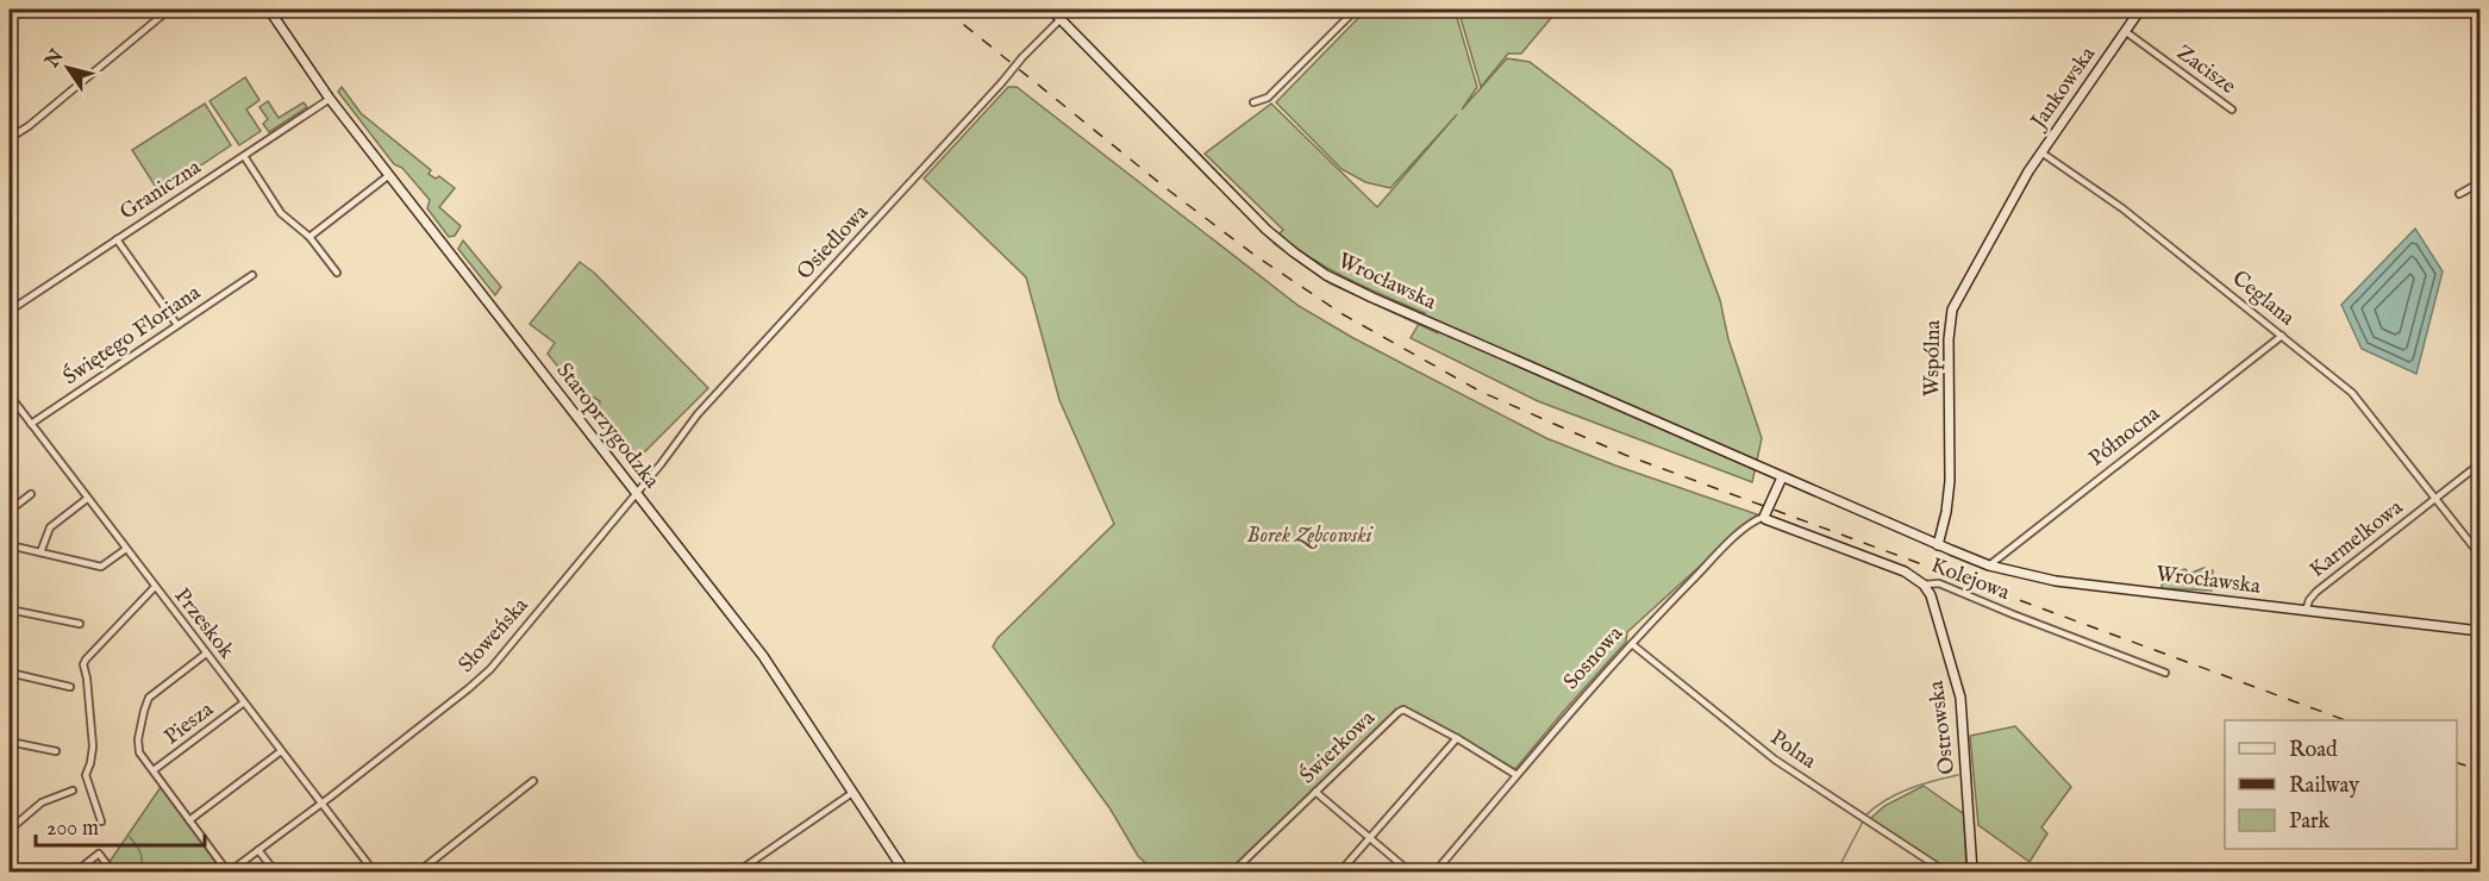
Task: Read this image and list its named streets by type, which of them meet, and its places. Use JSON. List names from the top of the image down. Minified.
{"streets":{"street":["Zacisze","Jankowska","Graniczna","Osiedlowa","Wrocławska","Ceglana","Świętego Floriana","Wspólna","Staroprzygodzka","Północna","Karmelkowa","Kolejowa","Przeskok","Słoweńska","Sosnowa","Piesza","Ostrowska","Świerkowa","Polna"]},"crossings":[["Zacisze","Jankowska"],["Jankowska","Ceglana"],["Jankowska","Wspólna"],["Graniczna","Staroprzygodzka"],["Osiedlowa","Wrocławska"],["Osiedlowa","Staroprzygodzka"],["Osiedlowa","Słoweńska"],["Wrocławska","Wspólna"],["Wrocławska","Północna"],["Wrocławska","Karmelkowa"],["Wrocławska","Sosnowa"],["Ceglana","Wspólna"],["Ceglana","Północna"],["Ceglana","Karmelkowa"],["Świętego Floriana","Przeskok"],["Staroprzygodzka","Słoweńska"],["Kolejowa","Sosnowa"],["Kolejowa","Ostrowska"],["Przeskok","Słoweńska"],["Przeskok","Piesza"],["Słoweńska","Piesza"],["Sosnowa","Świerkowa"],["Sosnowa","Polna"]],"parks":["Borek Zębcowski"],"legend":["Road","Railway","Park"],"scale_bar":"200 m","north":"top left"}
